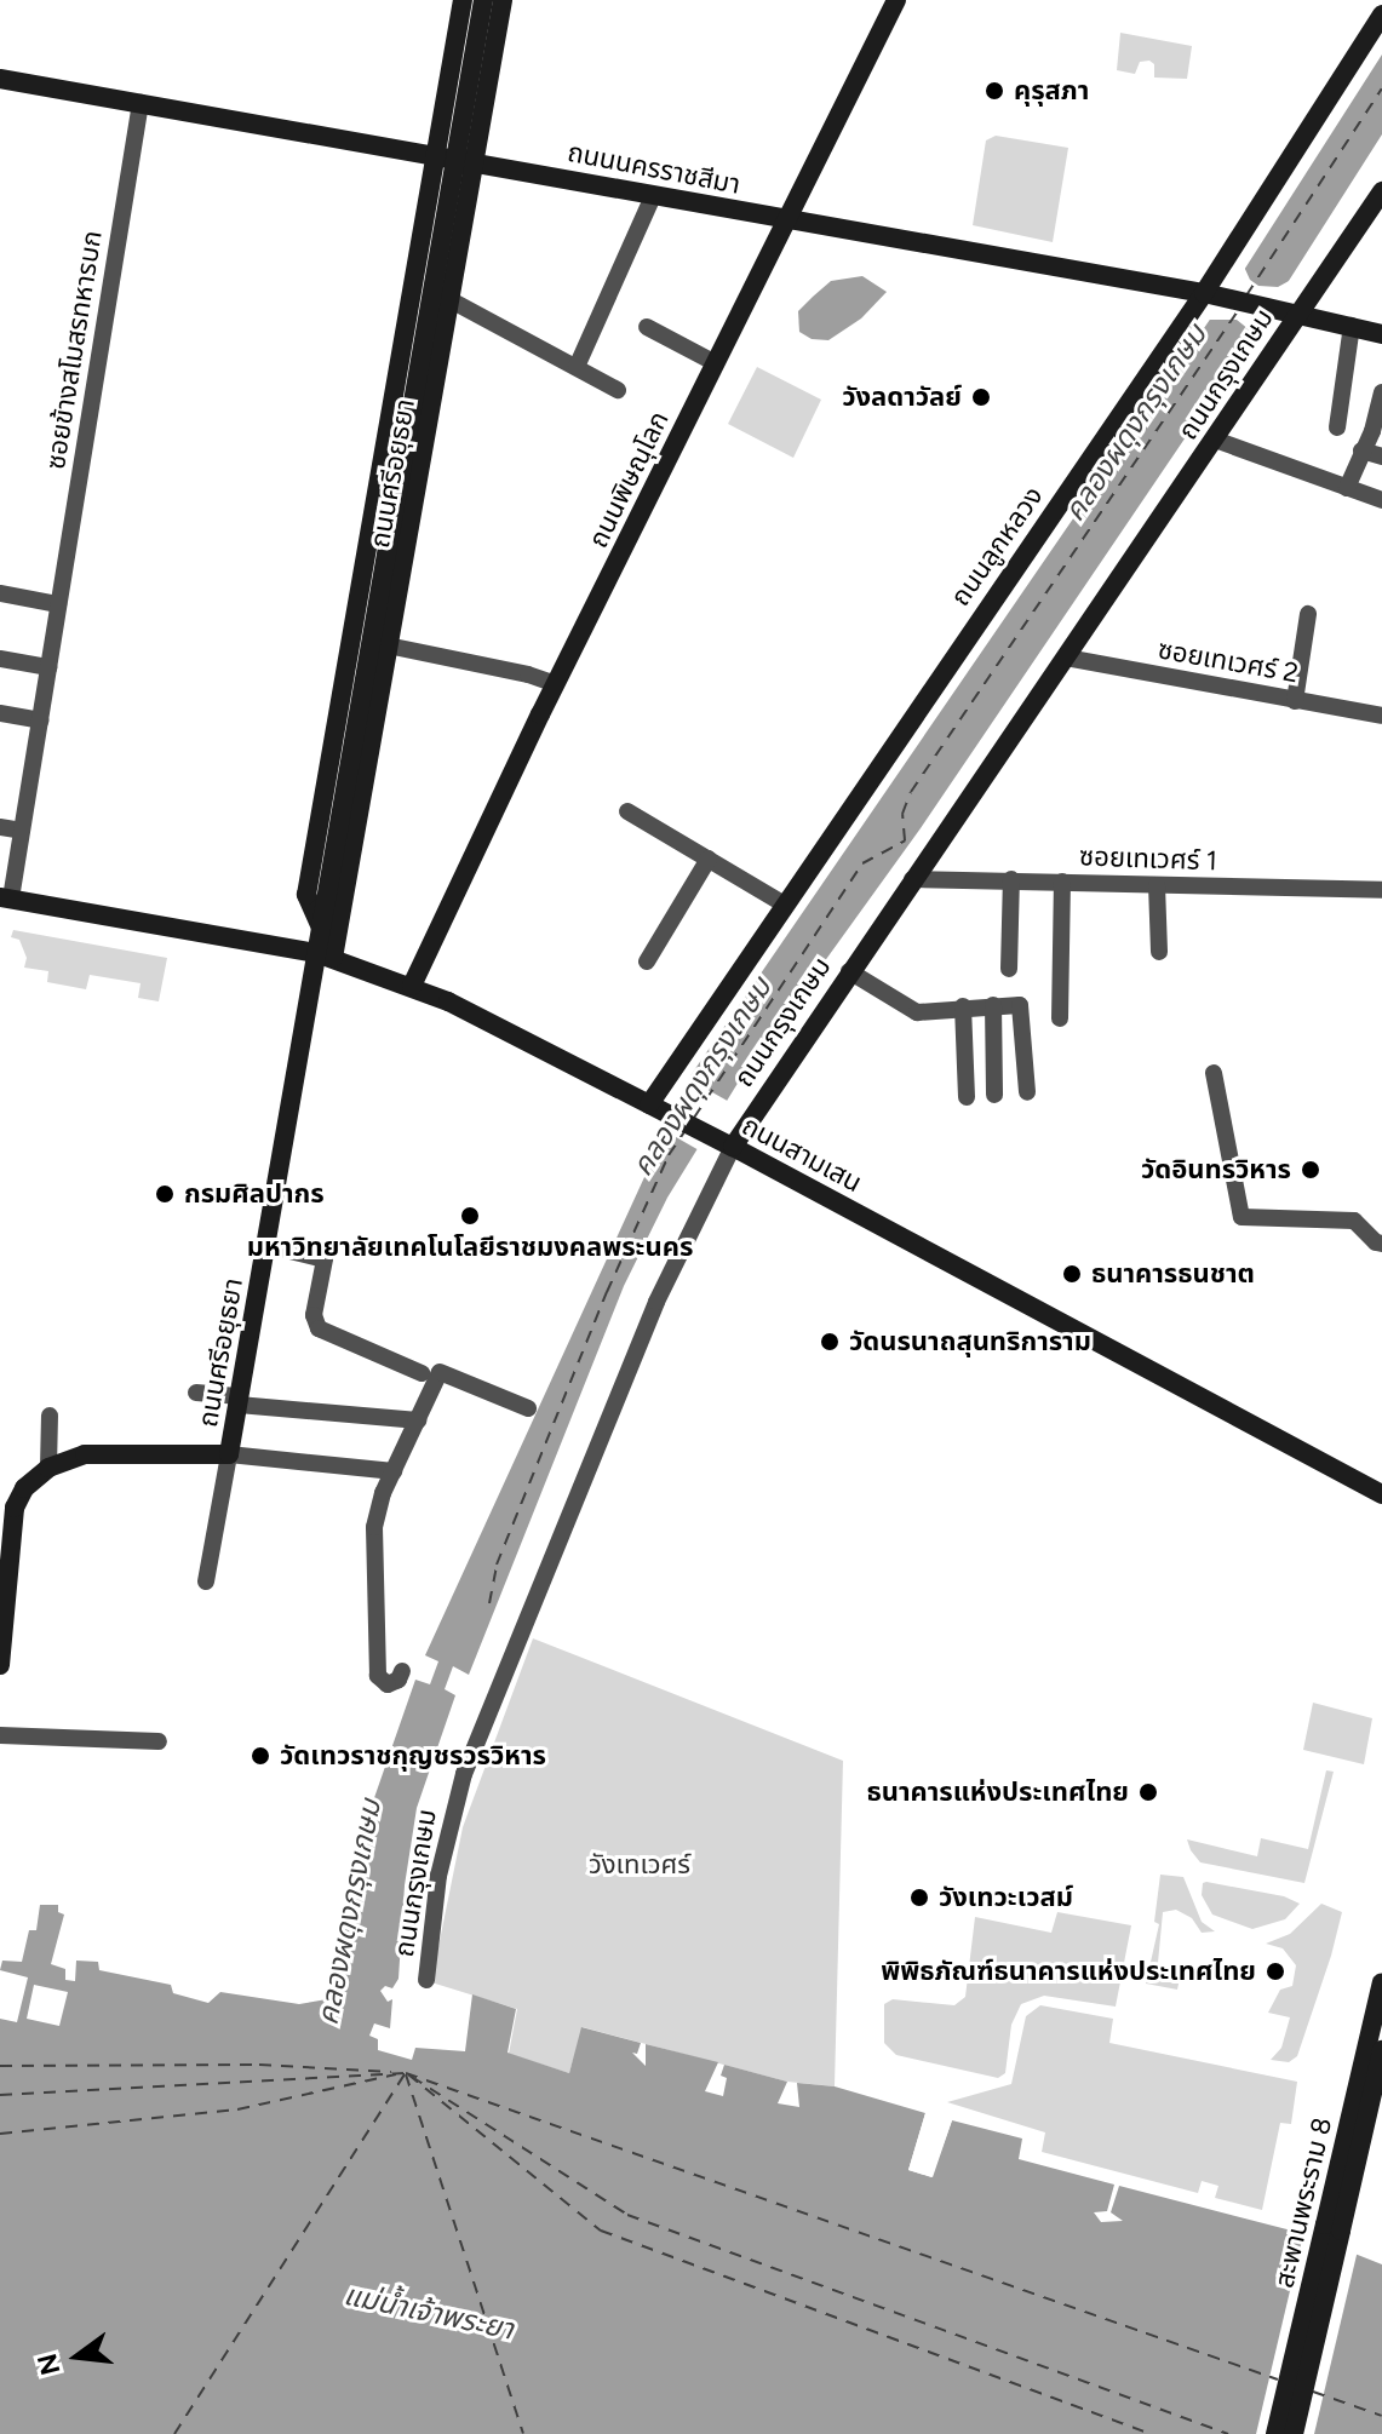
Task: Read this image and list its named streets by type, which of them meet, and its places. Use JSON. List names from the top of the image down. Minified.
{"streets":{"main road":["ถนนนครราชสีมา","ถนนกรุงเกษม","ถนนศรีอยุธยา","ถนนพิษณุโลก","ถนนลูกหลวง","ถนนสามเสน","สะพานพระราม 8"],"street":["ซอยข้างสโมสรทหารบก","ซอยเทเวศร์ 2","ซอยเทเวศร์ 1"]},"crossings":[["ถนนนครราชสีมา","ซอยข้างสโมสรทหารบก"],["ถนนนครราชสีมา","ถนนกรุงเกษม"],["ถนนนครราชสีมา","ถนนศรีอยุธยา"],["ถนนนครราชสีมา","ถนนพิษณุโลก"],["ถนนนครราชสีมา","ถนนลูกหลวง"],["ซอยข้างสโมสรทหารบก","ถนนสามเสน"],["ถนนกรุงเกษม","ซอยเทเวศร์ 2"],["ถนนกรุงเกษม","ซอยเทเวศร์ 1"],["ถนนกรุงเกษม","ถนนสามเสน"],["ถนนศรีอยุธยา","ถนนสามเสน"],["ถนนพิษณุโลก","ถนนสามเสน"],["ถนนลูกหลวง","ถนนสามเสน"]],"water":["คลองผดุงกรุงเกษม","แม่น้ำเจ้าพระยา"],"parks":["วังเทเวศร์"],"places":["คุรุสภา","วังลดาวัลย์","วัดอินทรวิหาร","กรมศิลปากร","มหาวิทยาลัยเทคโนโลยีราชมงคลพระนคร","ธนาคารธนชาต","วัดนรนาถสุนทริการาม","วัดเทวราชกุญชรวรวิหาร","ธนาคารแห่งประเทศไทย","วังเทวะเวสม์","พิพิธภัณฑ์ธนาคารแห่งประเทศไทย"],"north":"left"}
